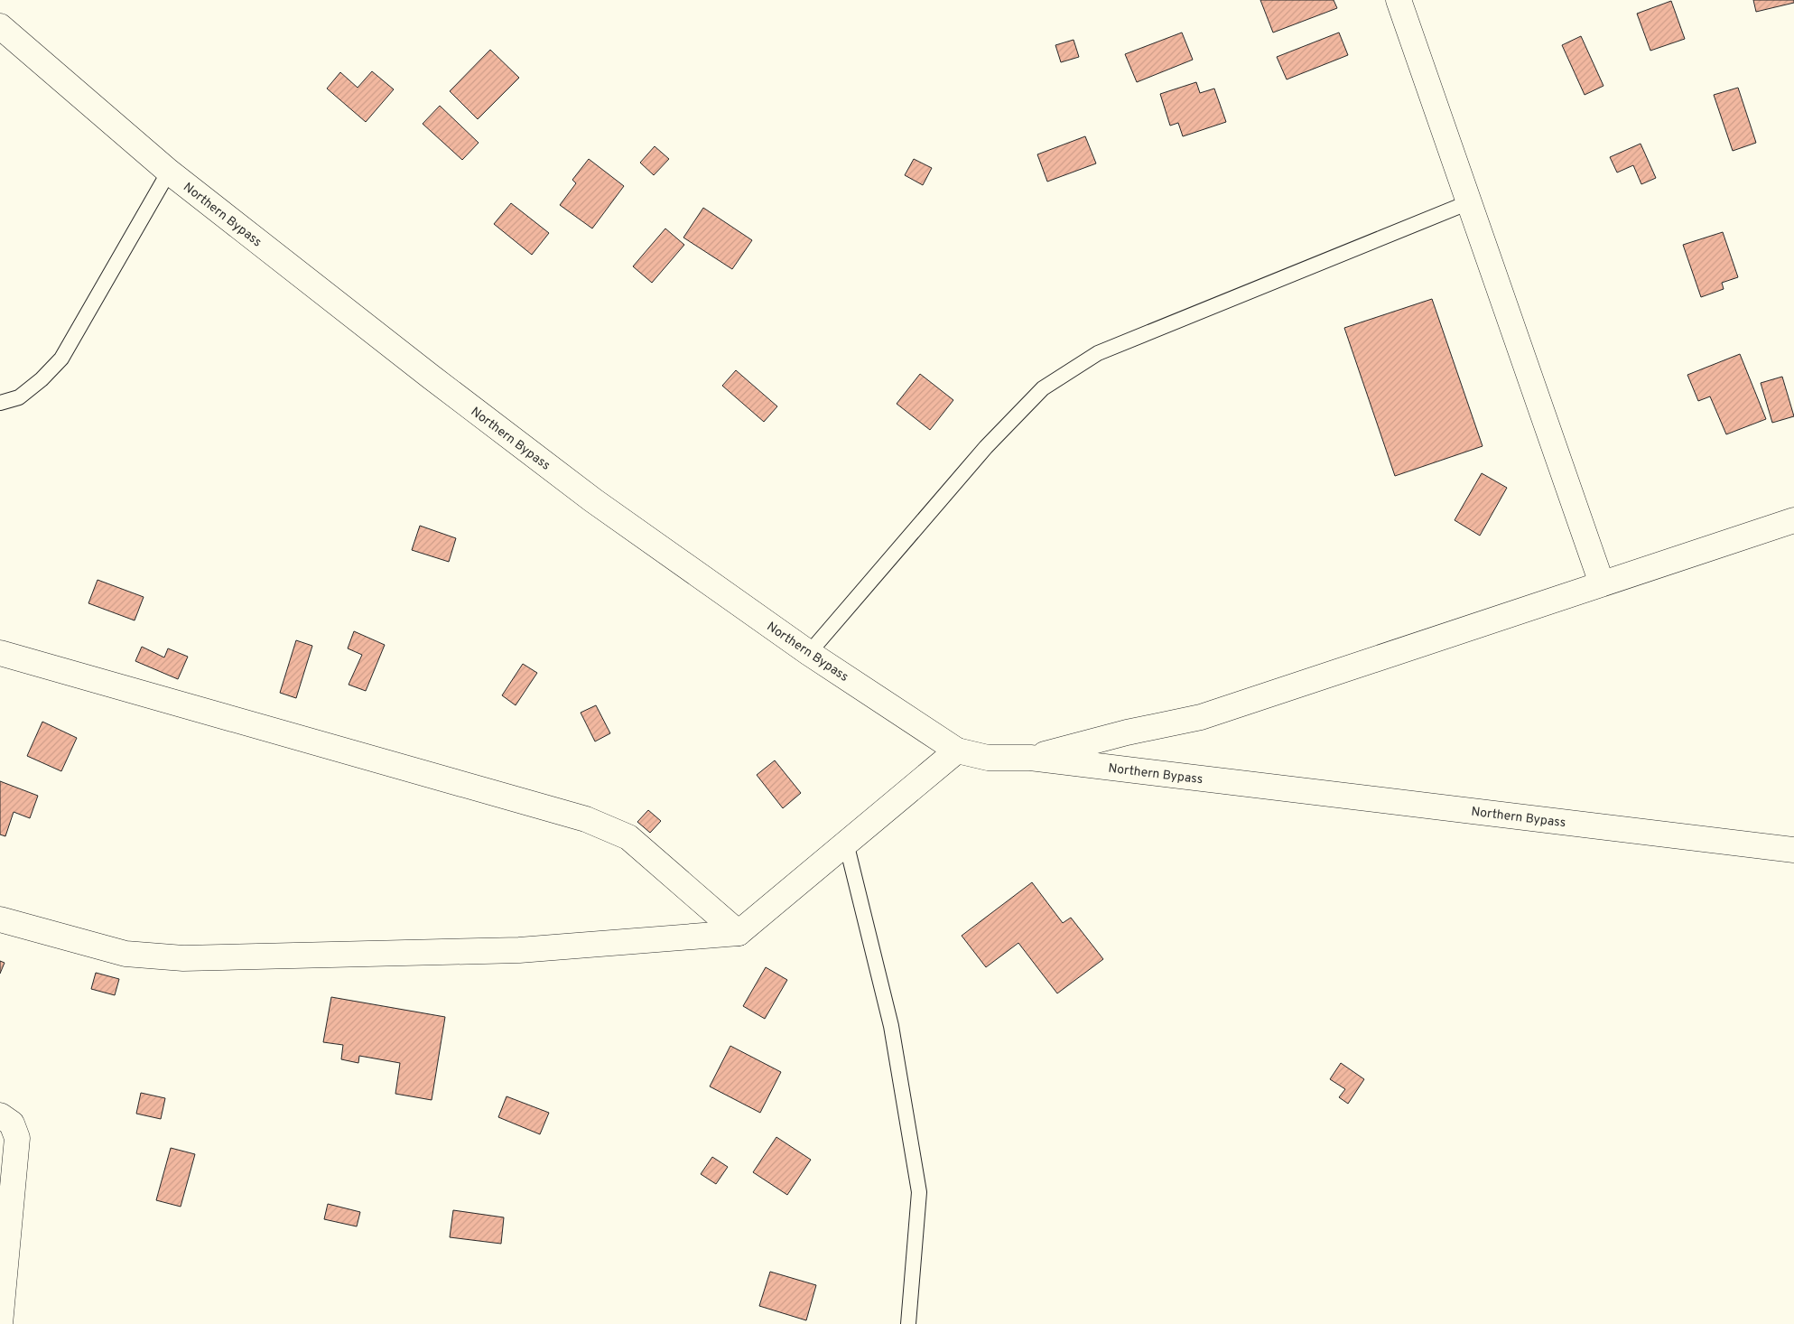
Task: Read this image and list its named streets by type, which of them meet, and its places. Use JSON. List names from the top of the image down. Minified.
{"streets":{"street":["Northern Bypass"]}}
